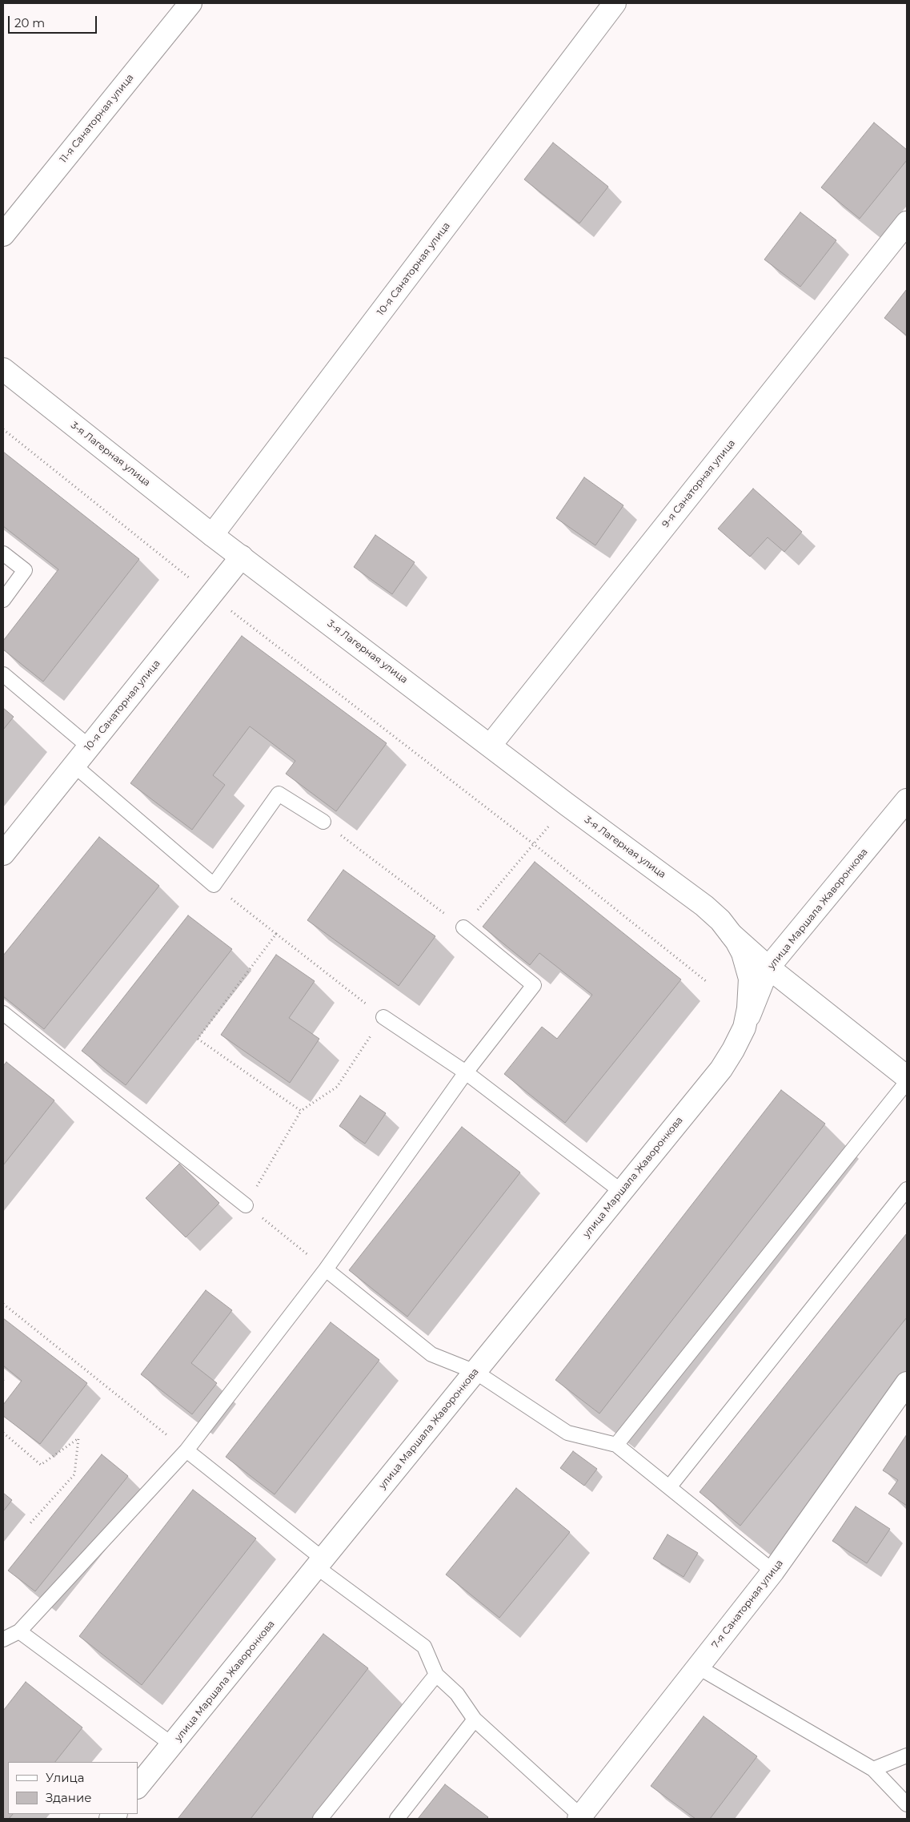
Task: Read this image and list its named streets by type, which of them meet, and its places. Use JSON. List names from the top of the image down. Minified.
{"streets":{"street":["11-я Санаторная улица","10-я Санаторная улица","3-я Лагерная улица","9-я Санаторная улица","улица Маршала Жаворонкова","7-я Санаторная улица"]},"crossings":[["10-я Санаторная улица","3-я Лагерная улица"],["3-я Лагерная улица","9-я Санаторная улица"],["3-я Лагерная улица","улица Маршала Жаворонкова"]],"legend":["Улица","Здание"],"scale_bar":"20 m"}
